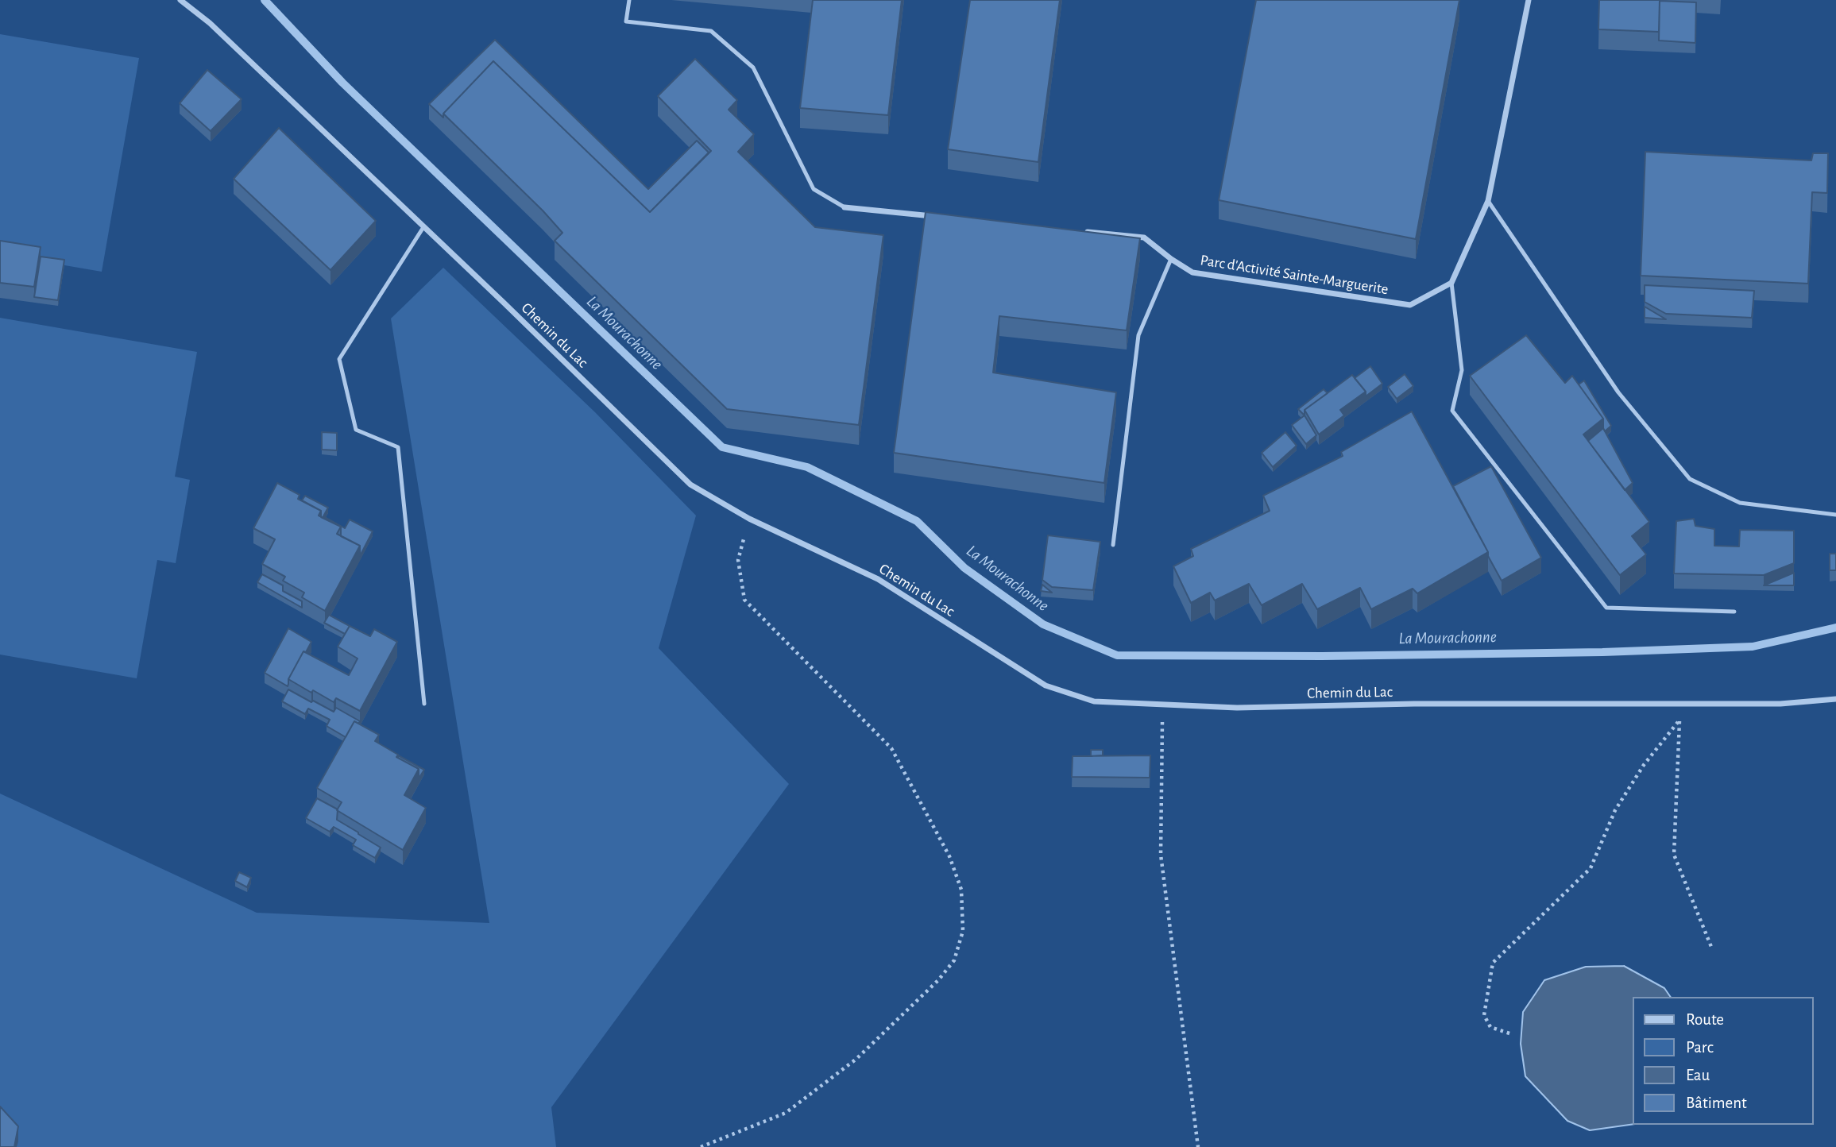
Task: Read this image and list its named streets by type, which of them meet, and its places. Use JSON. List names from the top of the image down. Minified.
{"streets":{"street":["Parc d'Activité Sainte-Marguerite","Chemin du Lac"]},"water":["La Mourachonne"],"legend":["Route","Parc","Eau","Bâtiment"]}
